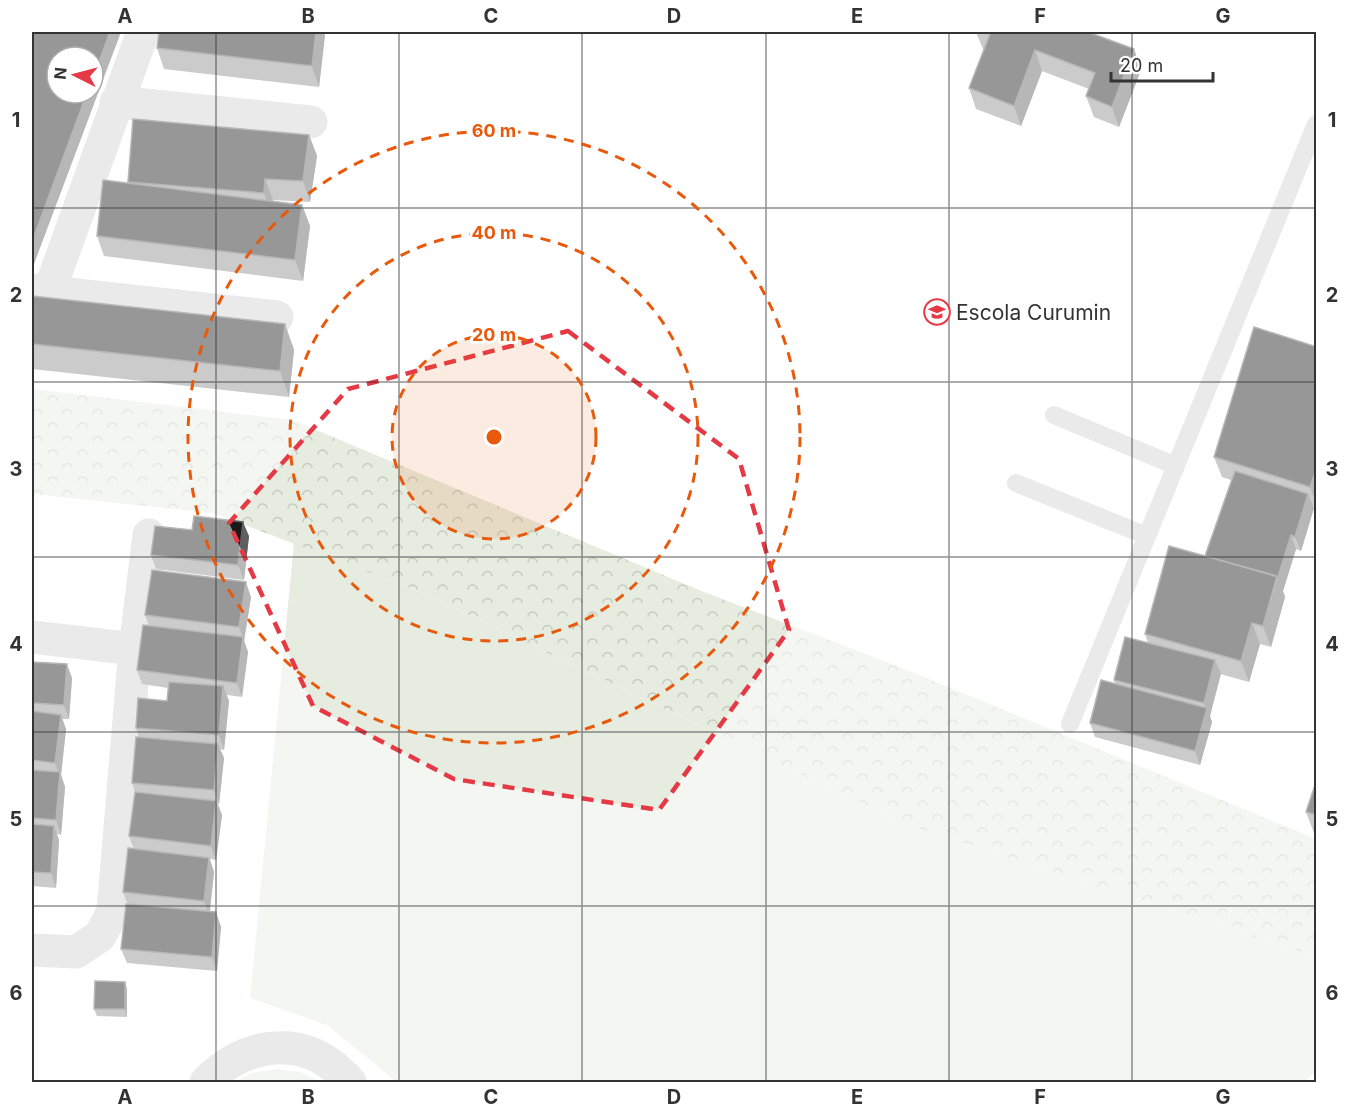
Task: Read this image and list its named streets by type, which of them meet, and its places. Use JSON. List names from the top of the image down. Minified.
{"places":{"school or university":["Escola Curumin"]},"scale_bar":"20 m","north":"left","grid":{"columns":["A","B","C","D","E","F","G"],"rows":["1","2","3","4","5","6"]},"rings":["60 m","40 m","20 m"]}
